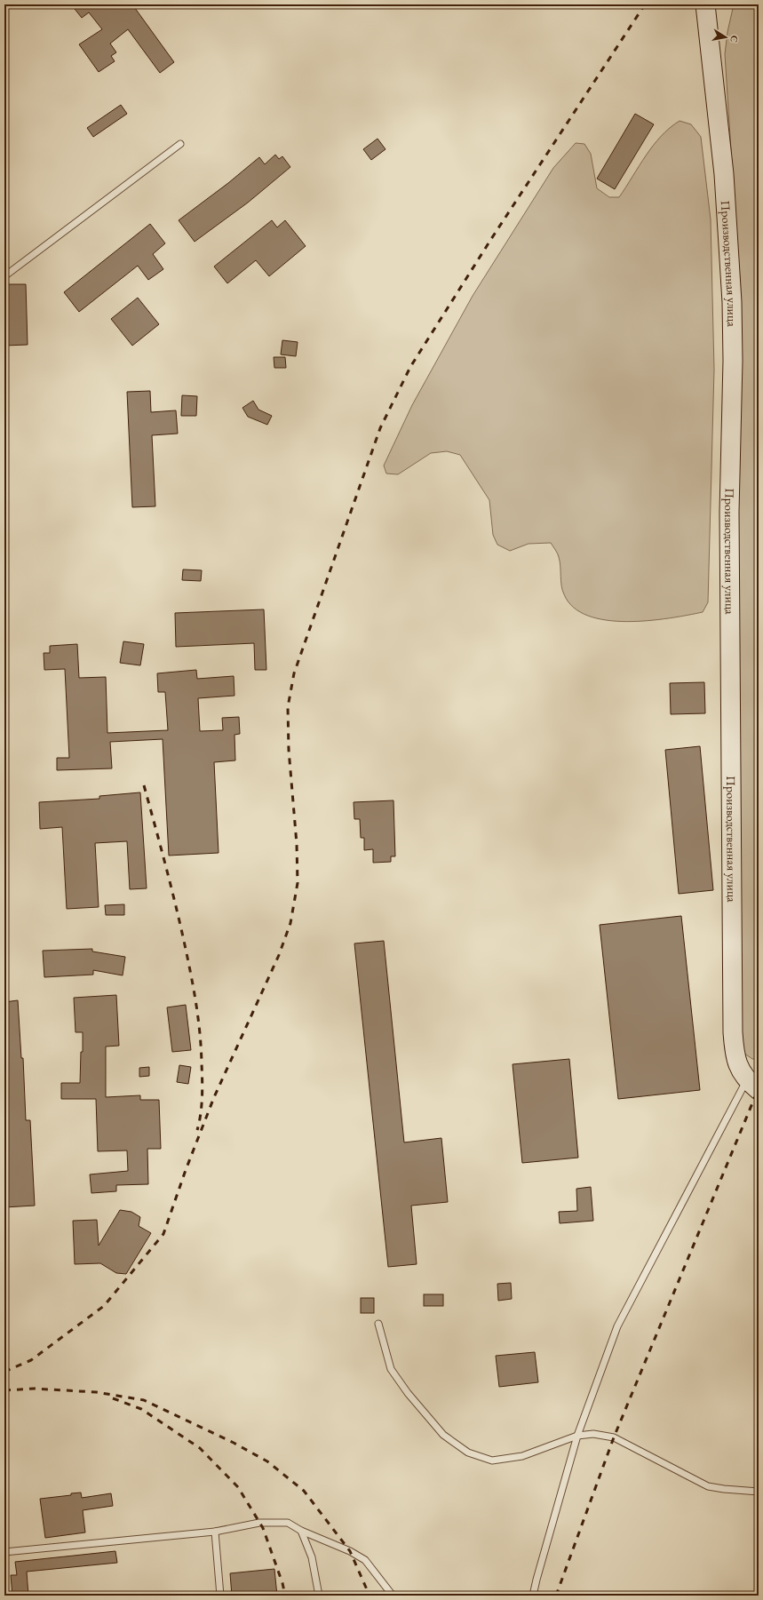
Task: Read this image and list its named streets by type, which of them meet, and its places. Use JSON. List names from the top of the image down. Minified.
{"streets":{"street":["Производственная улица"]},"north":"right"}
